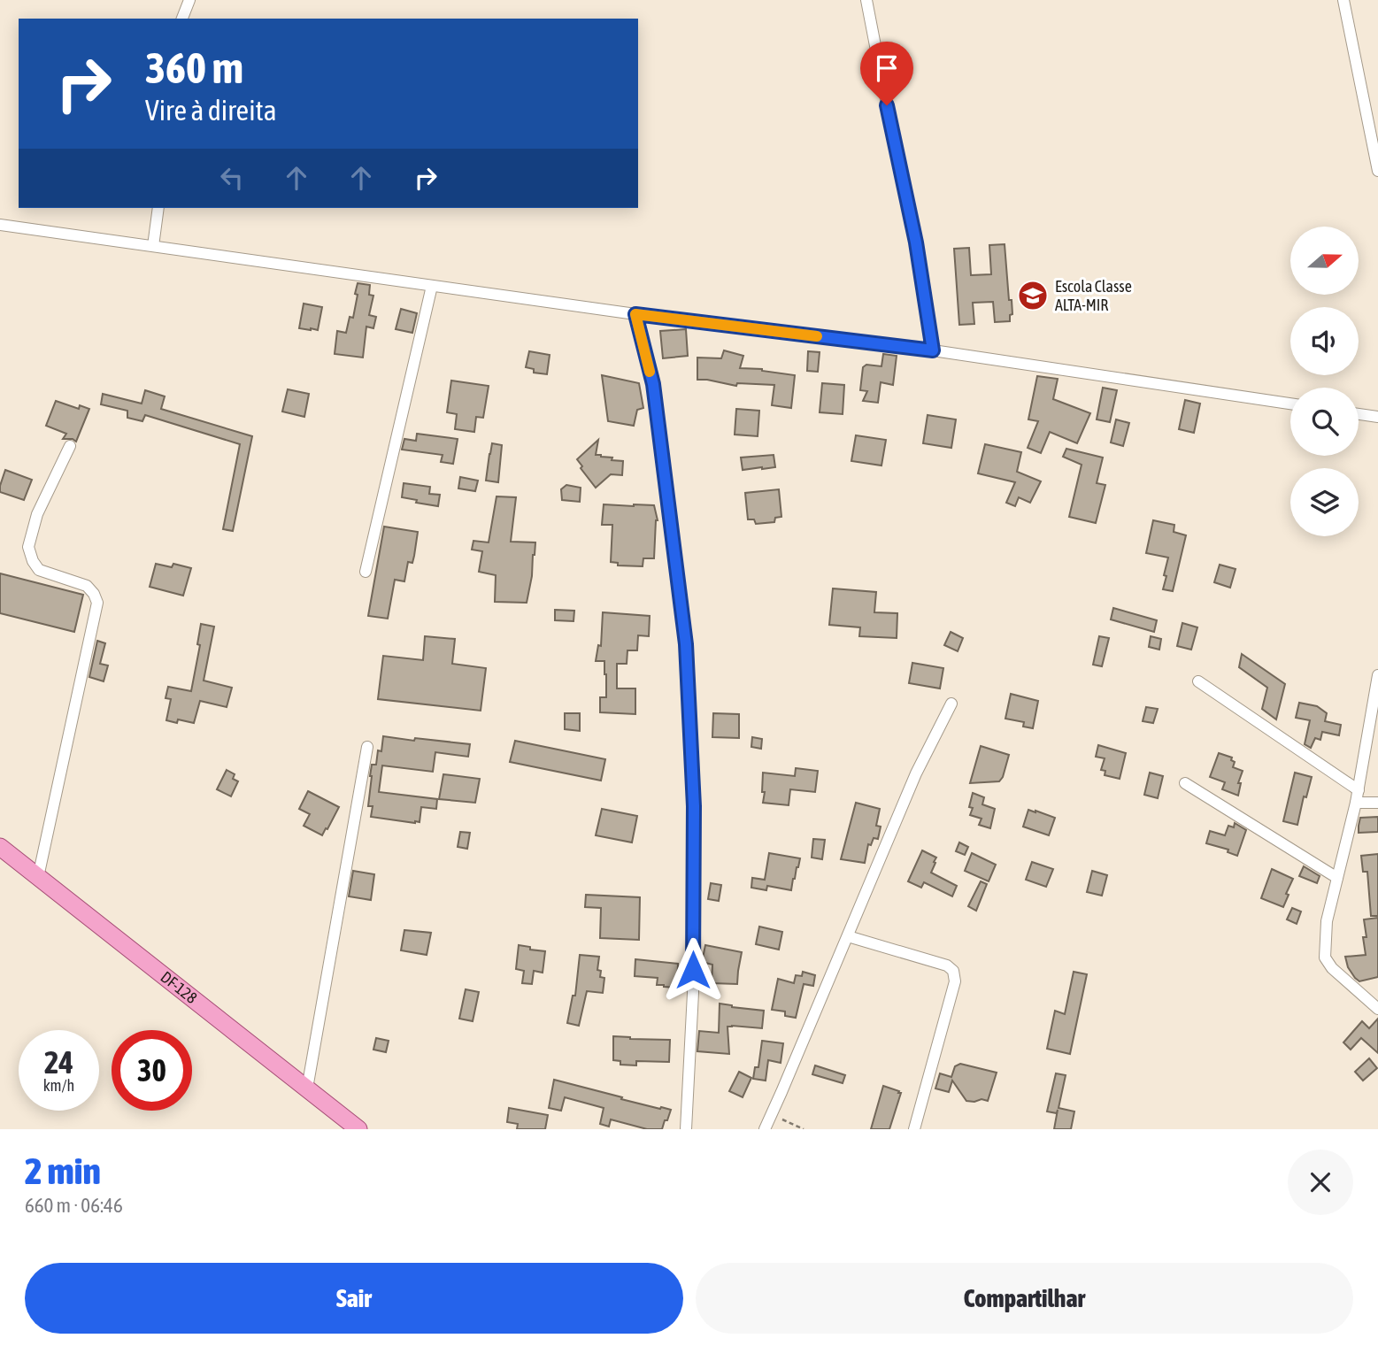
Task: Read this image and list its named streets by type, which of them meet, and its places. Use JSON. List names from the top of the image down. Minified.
{"streets":{"main road":["DF-128"]},"places":{"school or university":["Escola Classe ALTA-MIR"]},"north":"right","page":{"turn":["360 m","Vire à direita"],"speed":"24 km/h","limit":"30","heading":["2 min","660 m · 06:46"],"buttons":["Sair","Compartilhar"]}}
